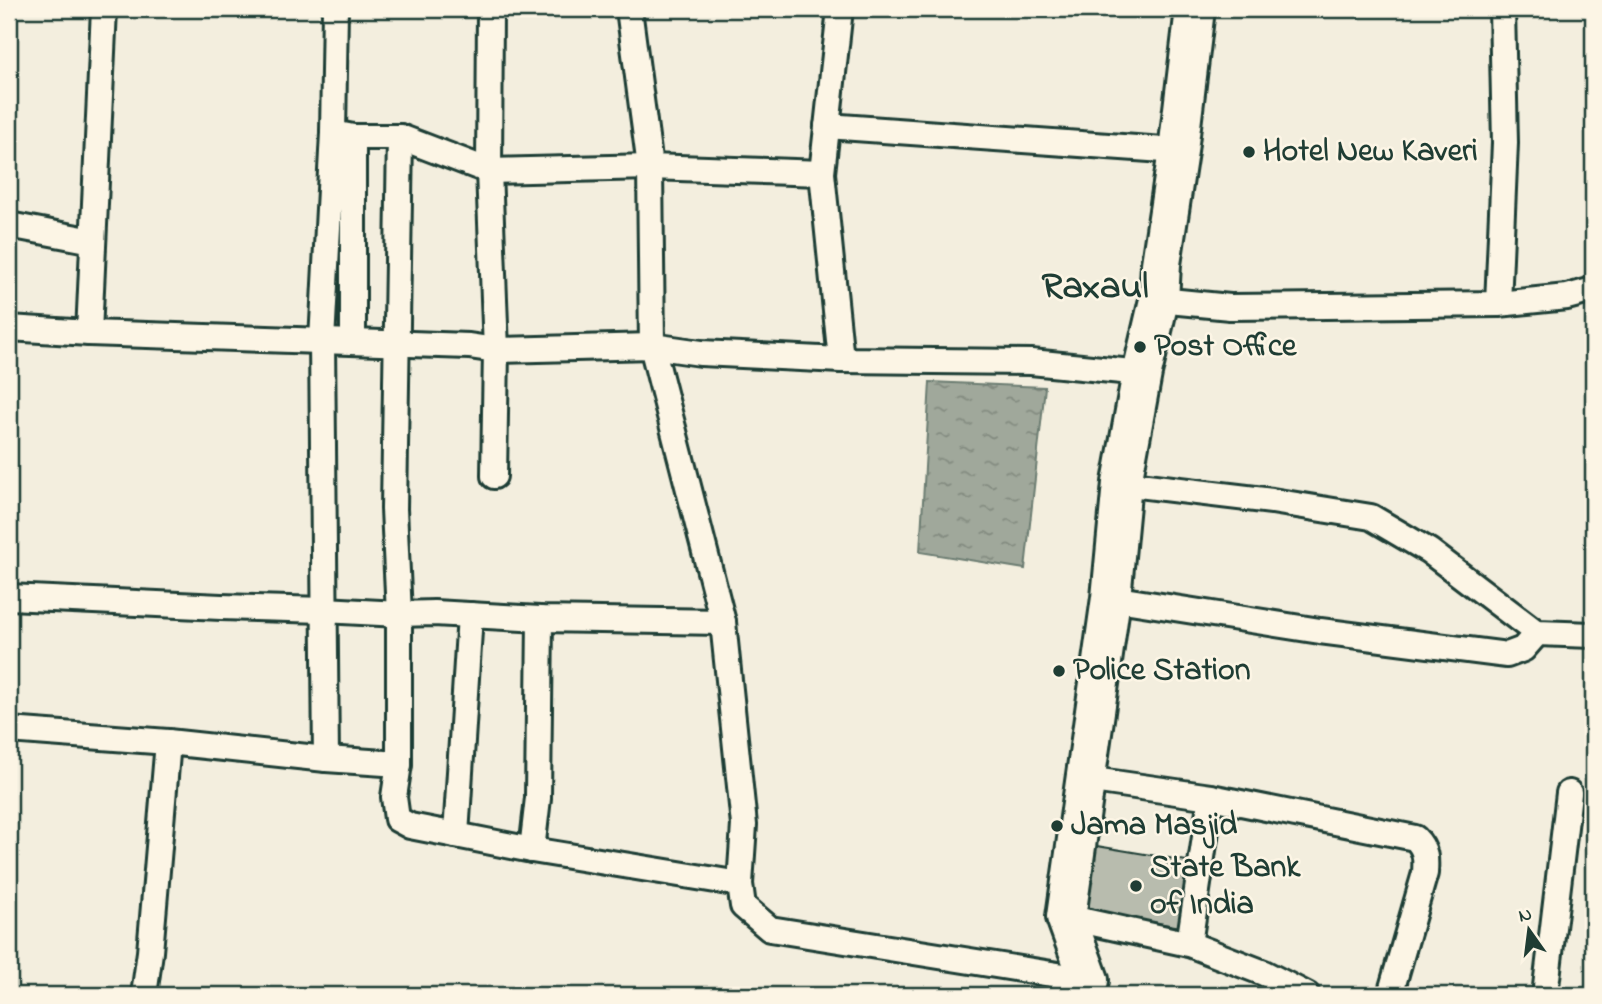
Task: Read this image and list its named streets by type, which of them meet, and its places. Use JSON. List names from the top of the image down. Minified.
{"districts":["Raxaul"],"places":["Hotel New Kaveri","Post Office","Police Station","Jama Masjid","State Bank of India"],"north":"top"}
